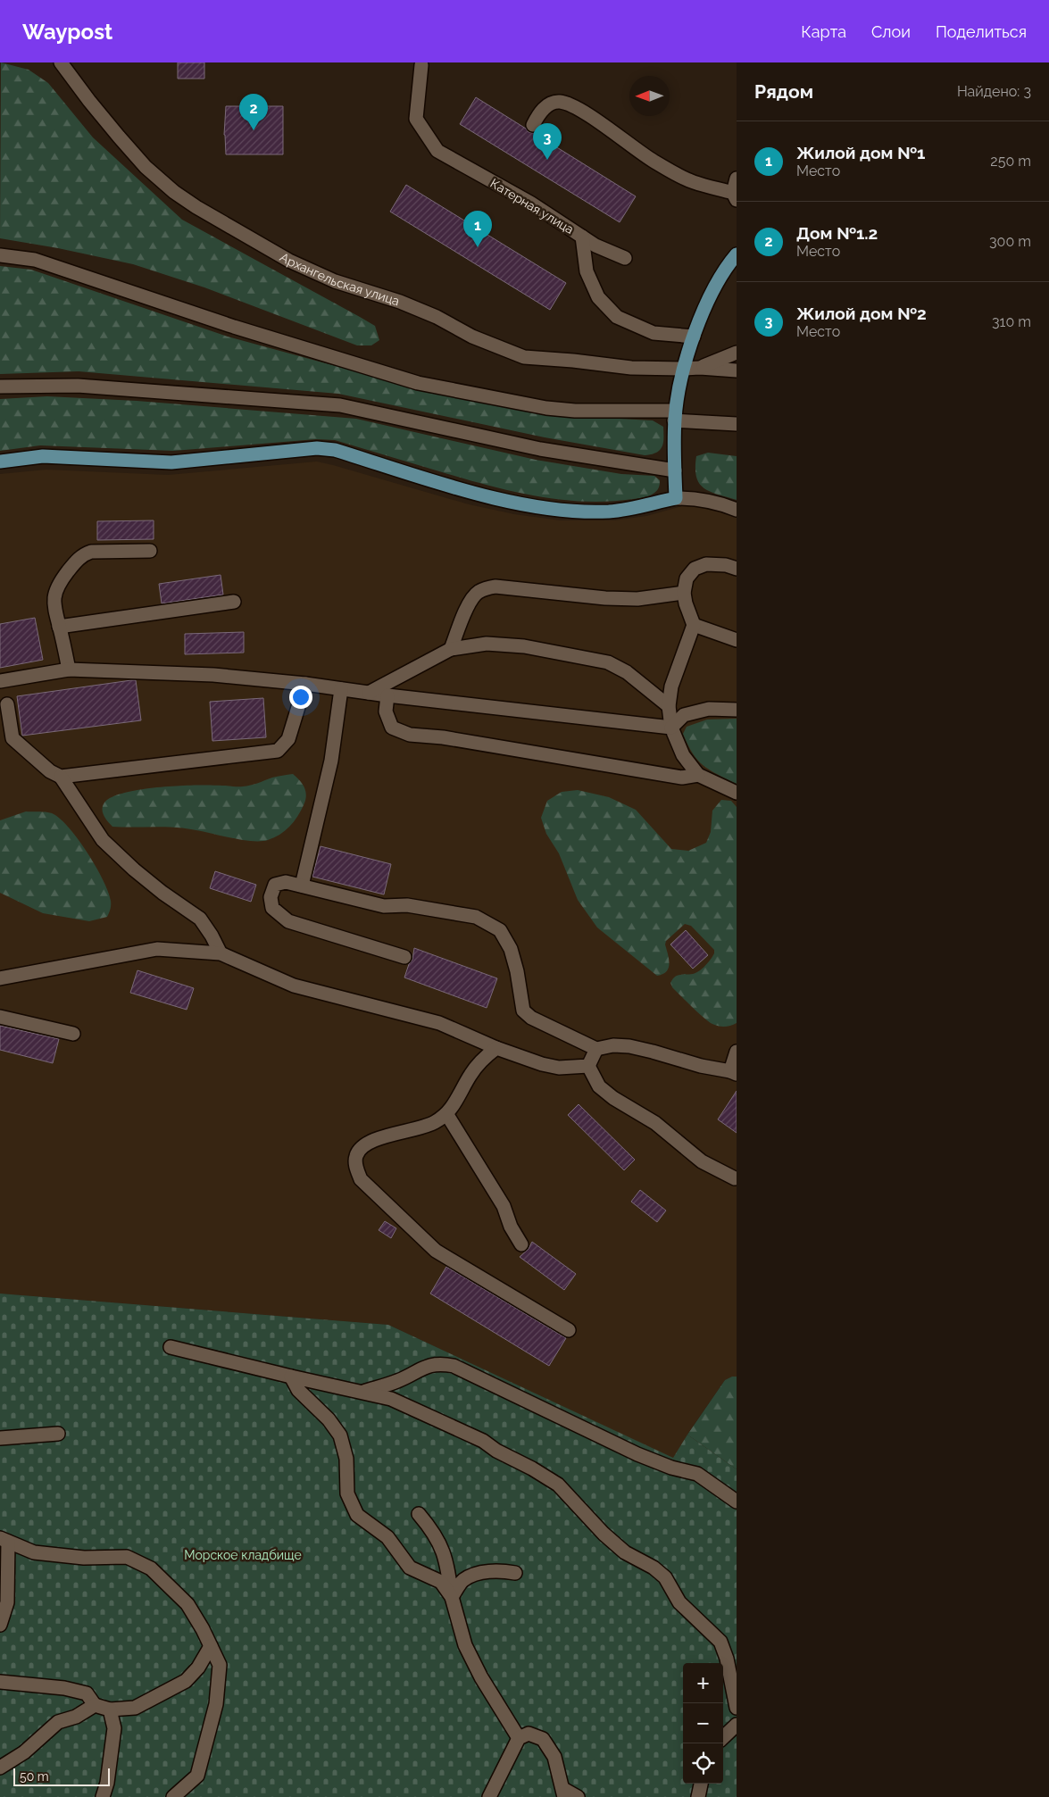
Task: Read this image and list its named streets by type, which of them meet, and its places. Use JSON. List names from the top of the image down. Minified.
{"streets":{"street":["Катерная улица","Архангельская улица"]},"parks":["Морское кладбище"],"scale_bar":"50 m","north":"left","page":{"header":"Waypost","nav":["Карта","Слои","Поделиться"],"heading":["Рядом","Найдено: 3"],"pins":["2","3","1"],"list":[{"mark":"1","name":"Жилой дом №1","note":"Место","value":"250 m"},{"mark":"2","name":"Дом №1.2","note":"Место","value":"300 m"},{"mark":"3","name":"Жилой дом №2","note":"Место","value":"310 m"}],"map_buttons":["+","−"],"scale":"50 m"}}
